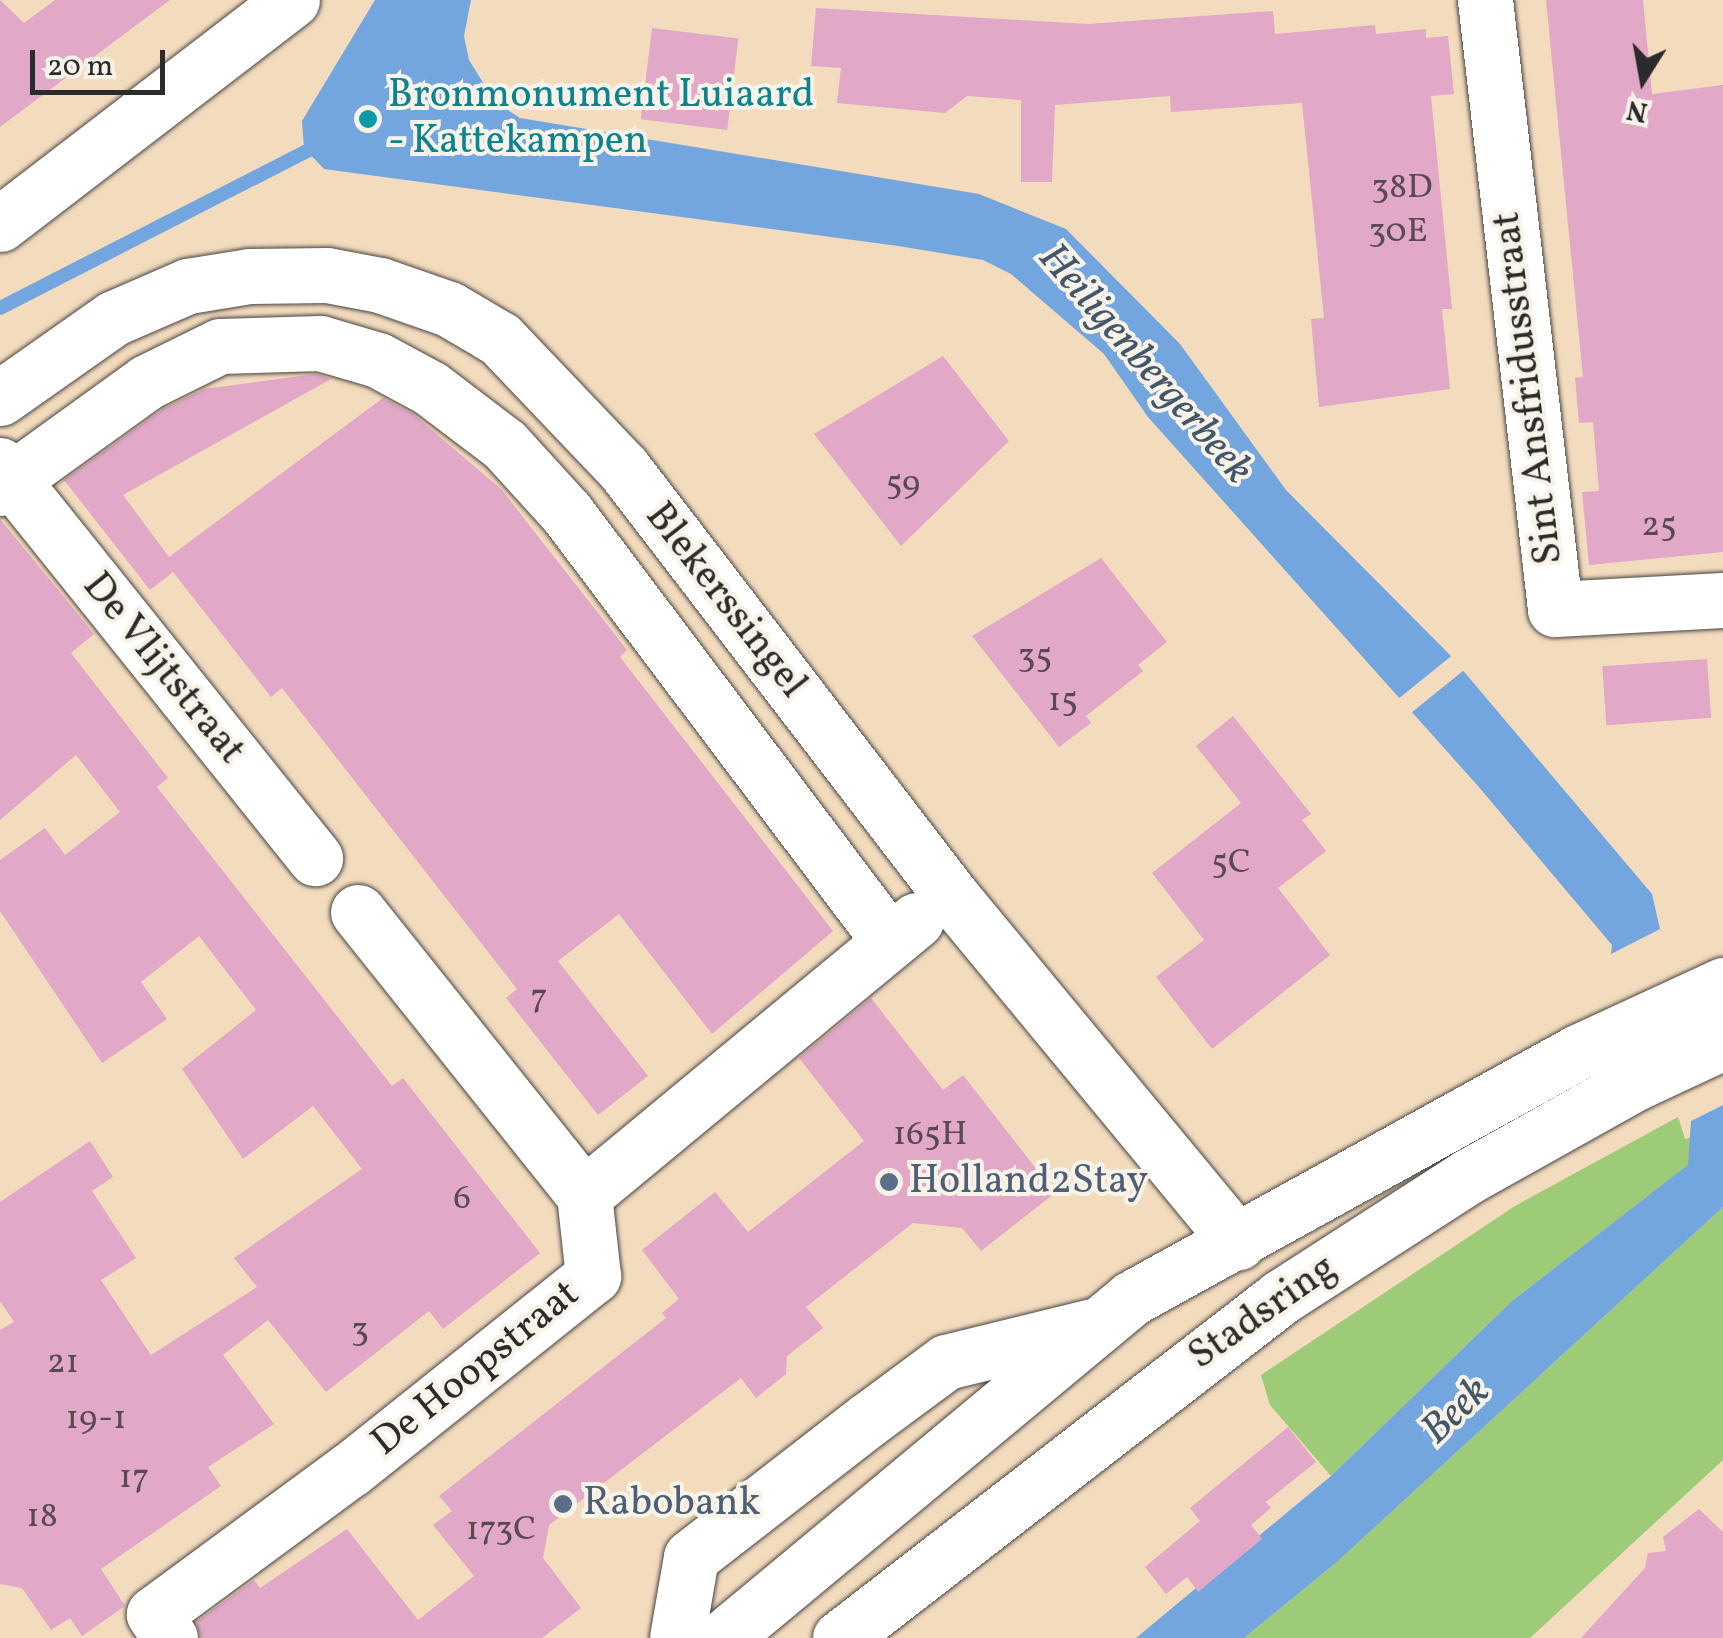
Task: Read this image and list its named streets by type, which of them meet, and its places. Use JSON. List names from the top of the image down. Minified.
{"streets":{"street":["Sint Ansfridusstraat","Blekerssingel","De Vlijtstraat","Stadsring","De Hoopstraat"]},"crossings":[["Blekerssingel","De Vlijtstraat"],["Blekerssingel","Stadsring"]],"water":["Heiligenbergerbeek","Beek"],"places":["Bronmonument Luiaard - Kattekampen","Holland2Stay","Rabobank"],"house_numbers":["38D","30E","59","25","35","15","5C","7","165H","6","3","21","19-1","17","18","173C"],"scale_bar":"20 m","north":"bottom"}
